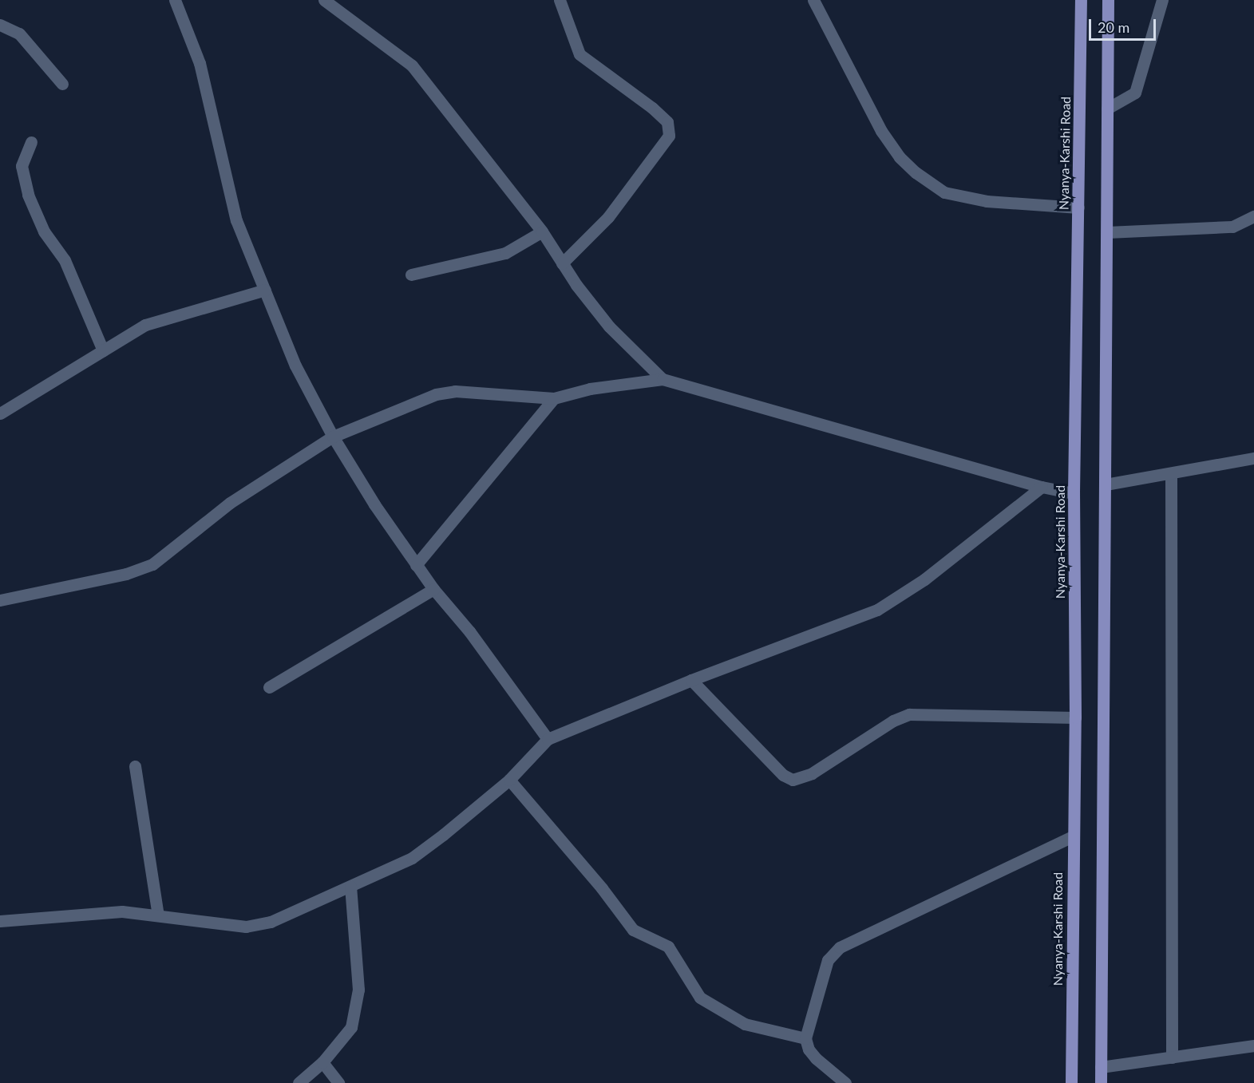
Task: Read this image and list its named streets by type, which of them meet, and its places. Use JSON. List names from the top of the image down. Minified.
{"streets":{"main road":["Nyanya-Karshi Road"]},"scale_bar":"20 m"}
